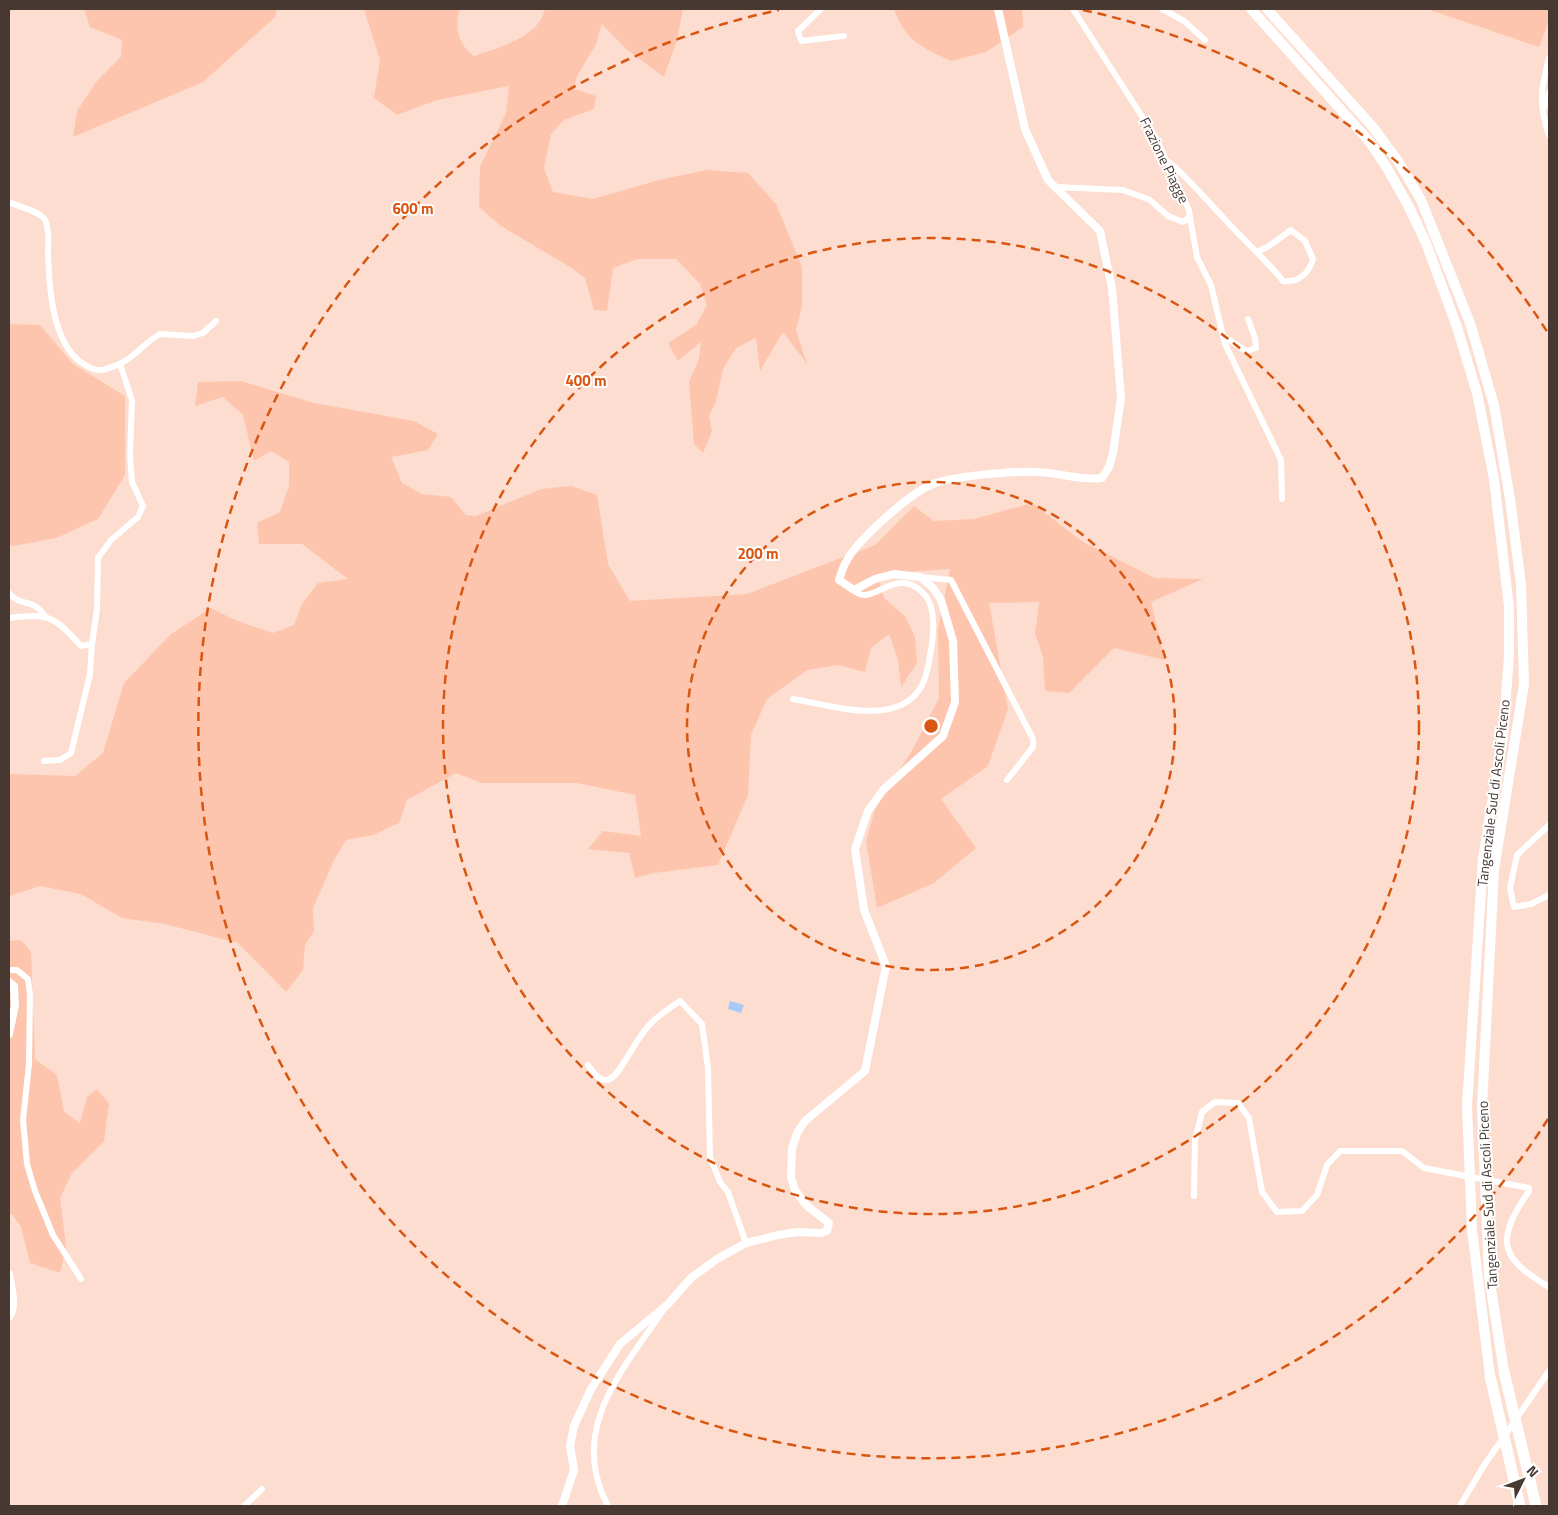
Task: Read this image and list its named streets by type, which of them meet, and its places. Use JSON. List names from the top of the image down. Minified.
{"streets":{"highway":["Tangenziale Sud di Ascoli Piceno"],"street":["Frazione Piagge"]},"north":"top right","rings":["600 m","400 m","200 m"]}
